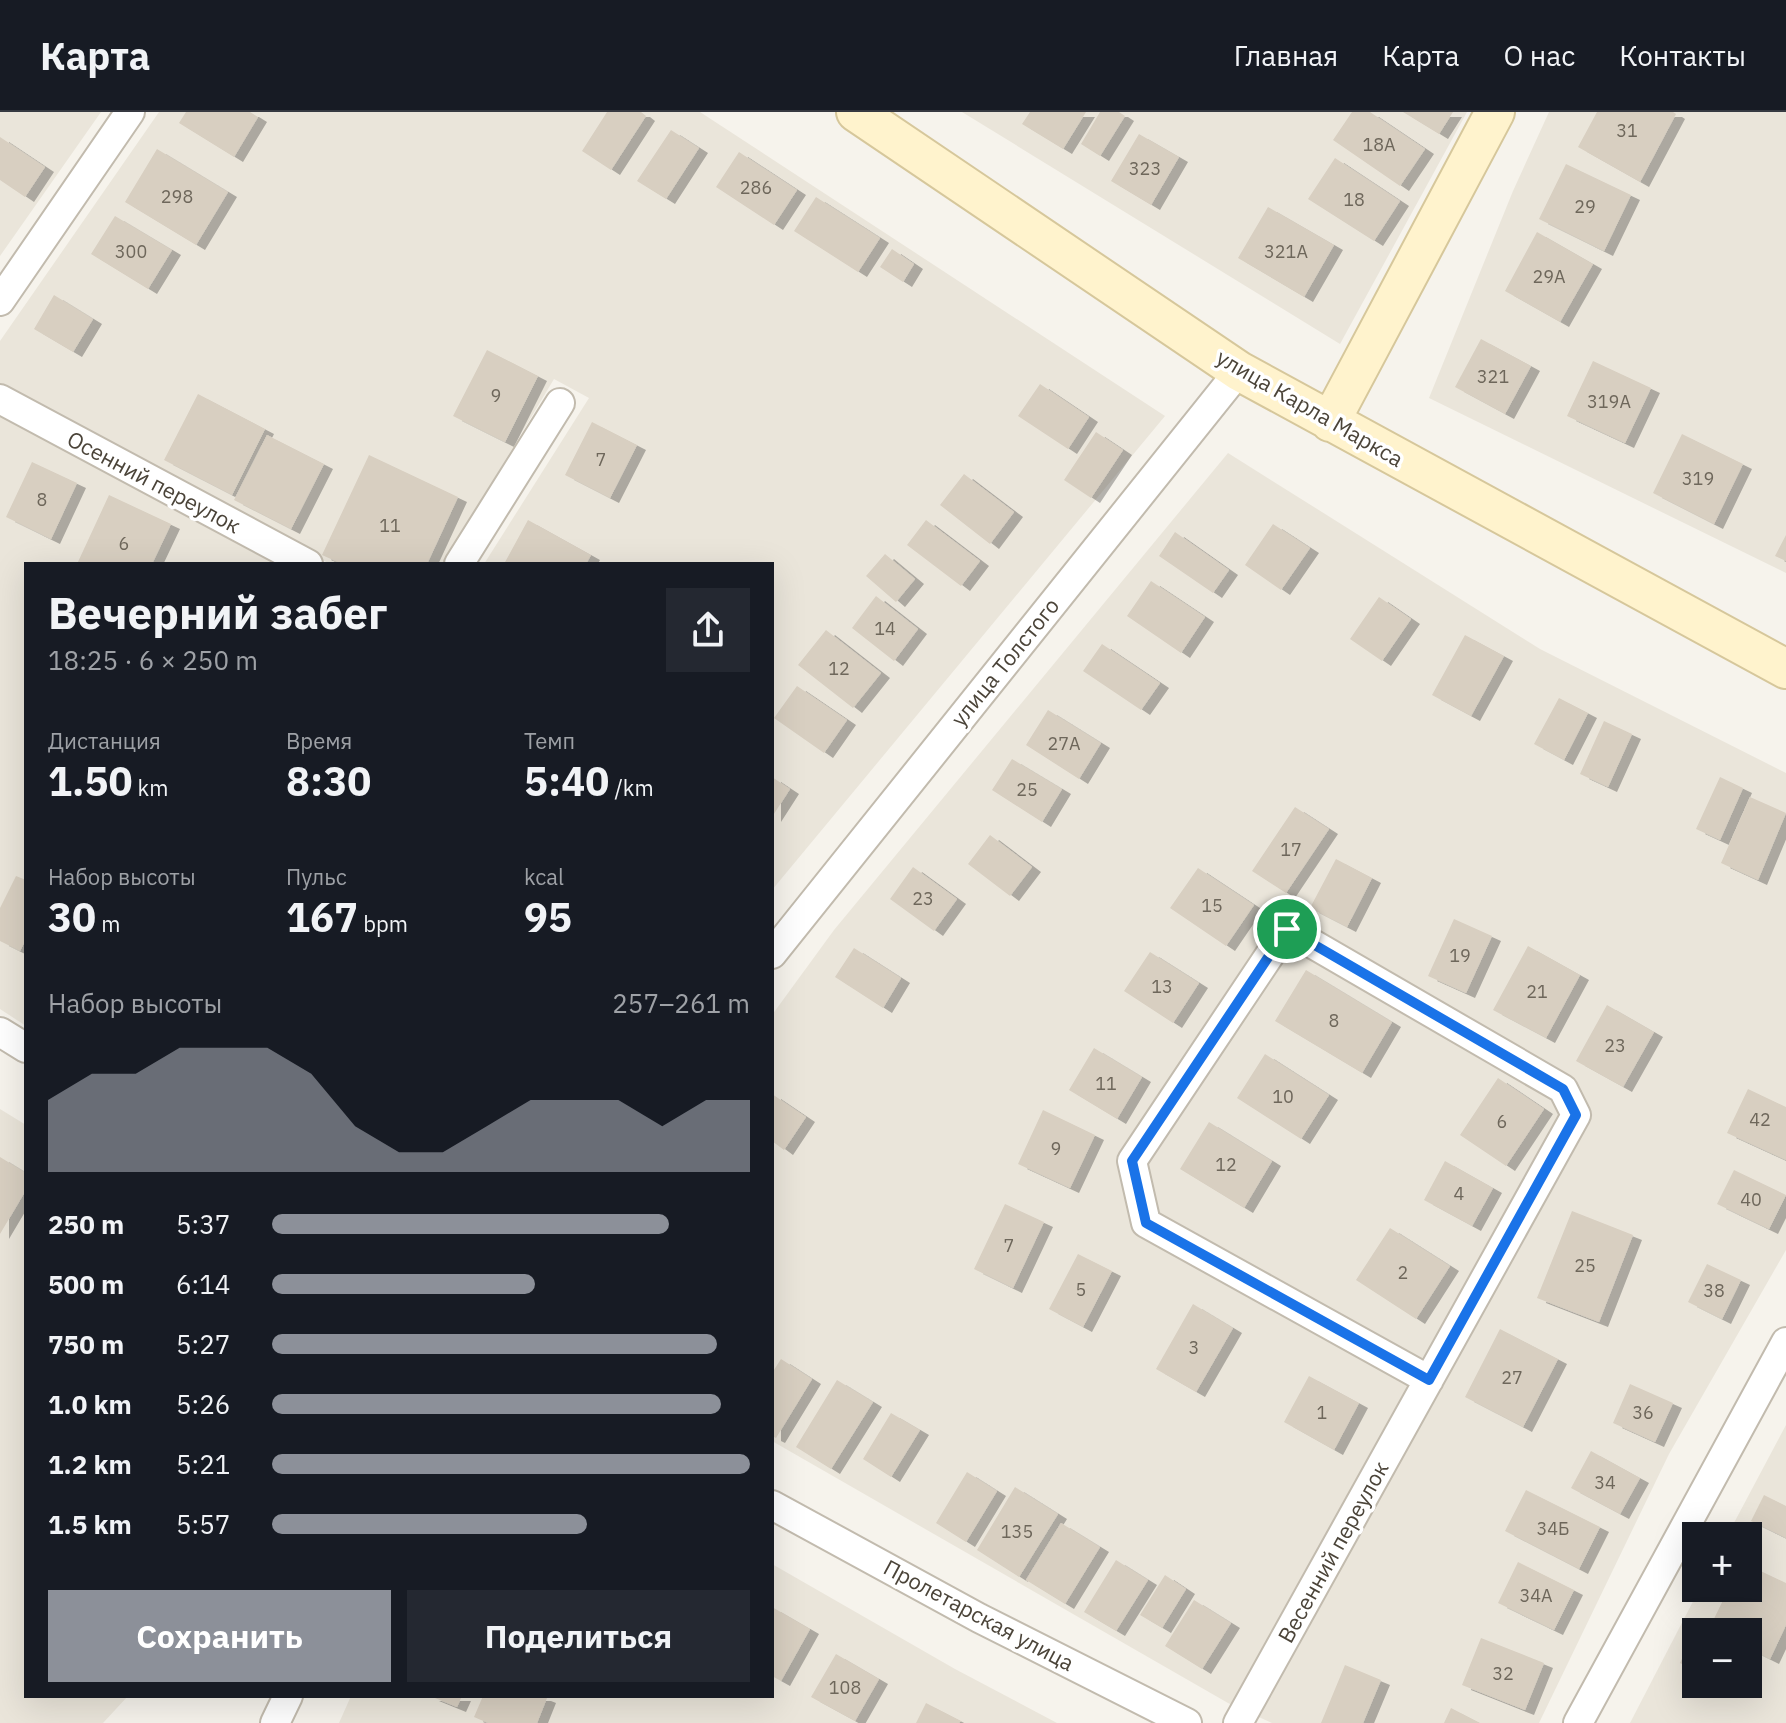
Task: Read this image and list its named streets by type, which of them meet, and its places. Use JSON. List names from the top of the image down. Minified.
{"streets":{"main road":["улица Карла Маркса"],"street":["Осенний переулок","улица Толстого","Весенний переулок","Пролетарская улица"]},"crossings":[["улица Карла Маркса","улица Толстого"]],"house_numbers":["31","18А","323","286","298","18","29","300","321А","29А","321","9","319А","7","319","8","11","6","14","12","27А","25","17","23","15","19","13","21","8","23","11","10","42","6","9","12","4","40","7","25","2","5","38","3","27","1","36","34","34Б","135","34А","32","108"],"page":{"header":"Карта","nav":["Главная","Карта","О нас","Контакты"],"heading":["Вечерний забег","18:25 · 6 × 250 m"],"stats":[["Дистанция","1.50 km"],["Время","8:30"],["Темп","5:40 /km"],["Набор высоты","30 m"],["Пульс","167 bpm"],["kcal","95"]],"chart":["Набор высоты","257–261 m"],"list":[{"name":"250 m","note":"5:37"},{"name":"500 m","note":"6:14"},{"name":"750 m","note":"5:27"},{"name":"1.0 km","note":"5:26"},{"name":"1.2 km","note":"5:21"},{"name":"1.5 km","note":"5:57"}],"map_buttons":["+","−"],"buttons":["Сохранить","Поделиться"]}}
